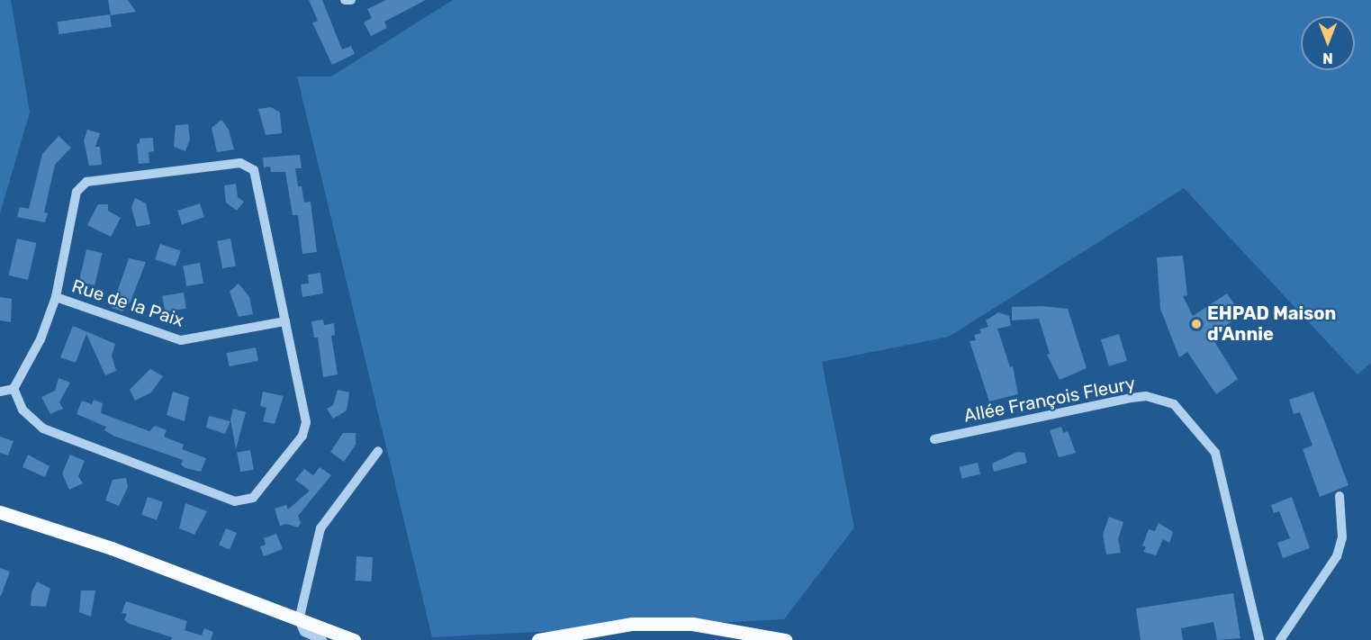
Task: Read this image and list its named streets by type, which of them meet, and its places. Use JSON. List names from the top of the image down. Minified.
{"streets":{"street":["Rue de la Paix","Allée François Fleury"]},"places":["EHPAD Maison d'Annie"],"north":"bottom"}
